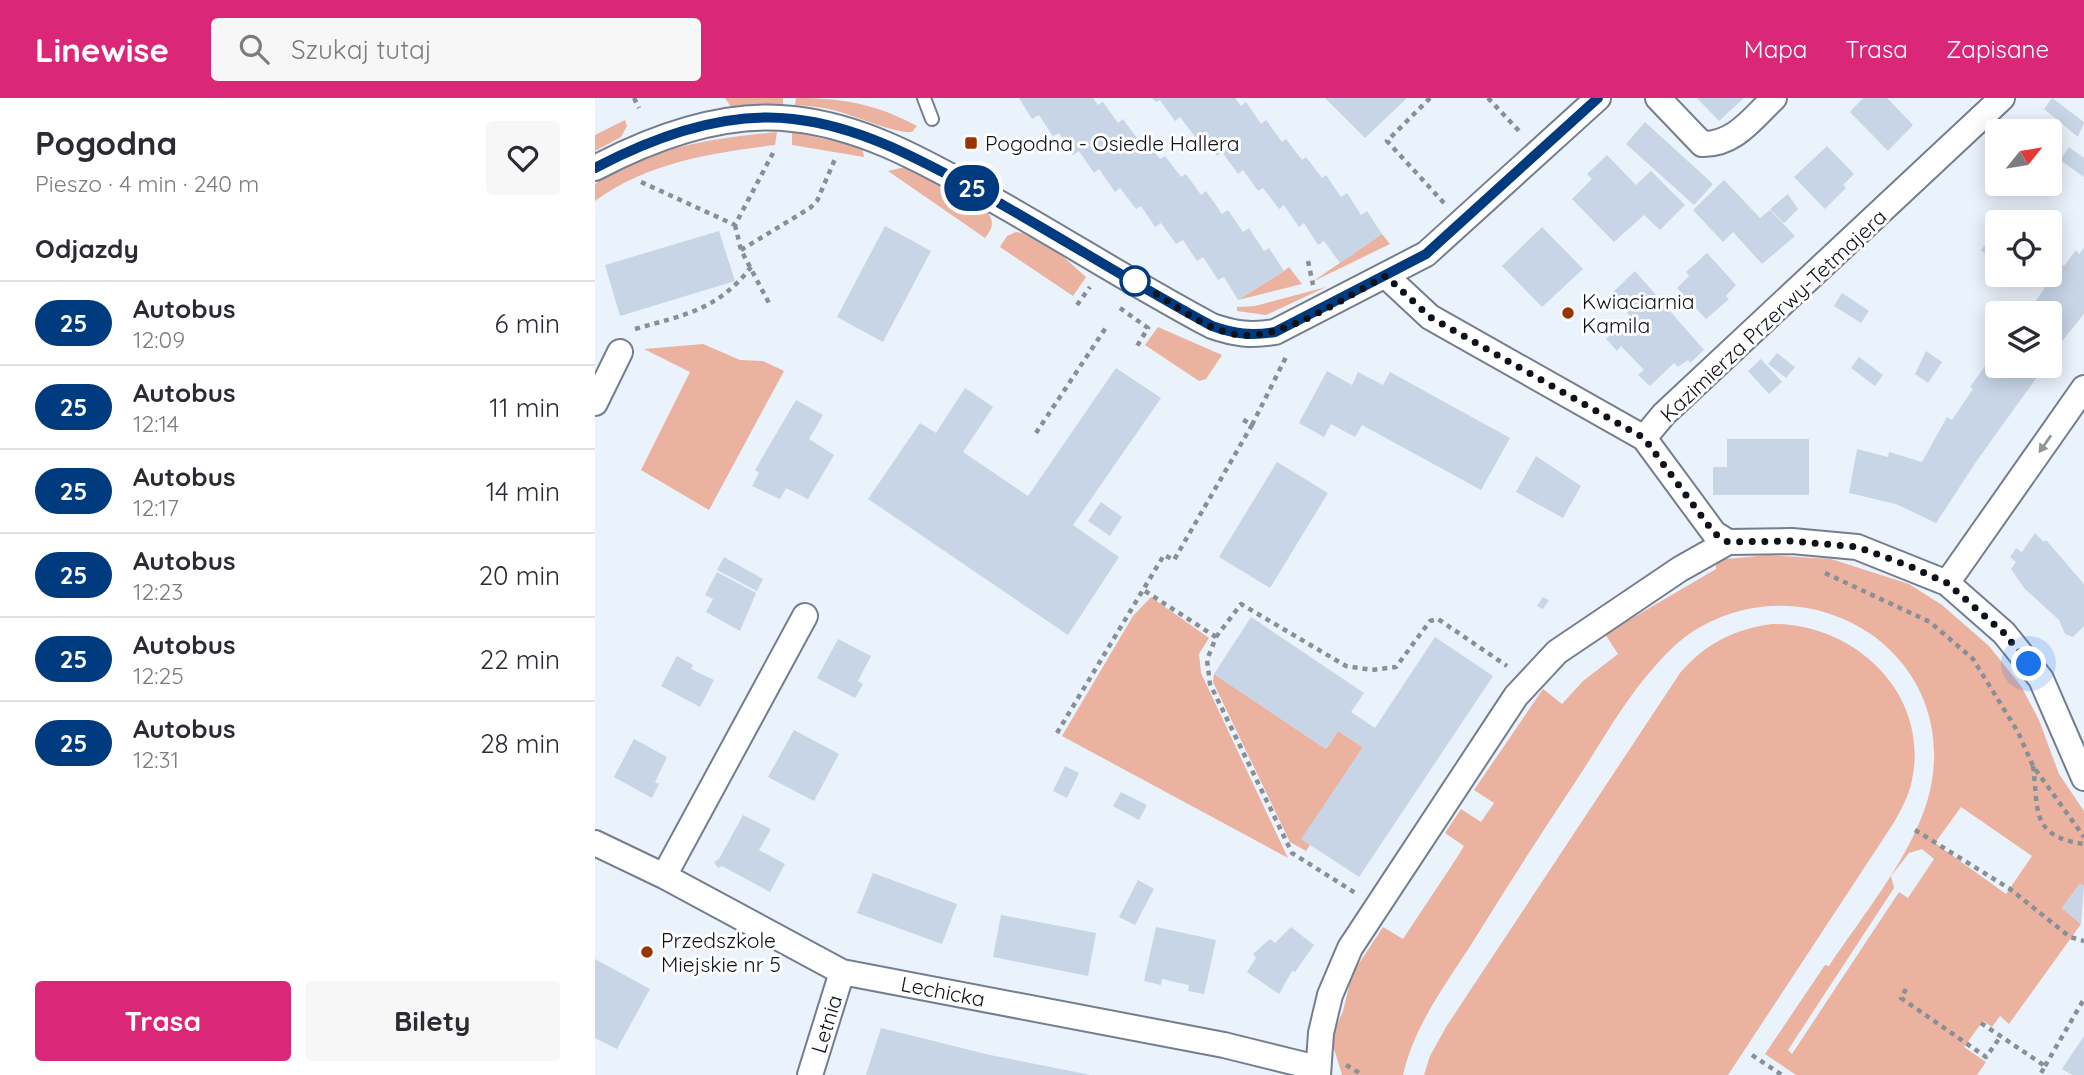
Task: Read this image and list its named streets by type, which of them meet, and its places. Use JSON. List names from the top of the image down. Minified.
{"streets":{"street":["Kazimierza Przerwy-Tetmajera","Lechicka","Letnia"]},"crossings":[["Lechicka","Letnia"]],"places":{"transit":["Pogodna - Osiedle Hallera"],"other":["Kwiaciarnia Kamila","Przedszkole Miejskie nr 5"]},"lines":["bus line 25"],"north":"top right","page":{"header":"Linewise","search":"Szukaj tutaj","nav":["Mapa","Trasa","Zapisane"],"heading":[["Pogodna","Pieszo · 4 min · 240 m"],"Odjazdy"],"on_map":"25","list":[{"mark":"25","name":"Autobus","note":"12:09","value":"6 min"},{"mark":"25","name":"Autobus","note":"12:14","value":"11 min"},{"mark":"25","name":"Autobus","note":"12:17","value":"14 min"},{"mark":"25","name":"Autobus","note":"12:23","value":"20 min"},{"mark":"25","name":"Autobus","note":"12:25","value":"22 min"},{"mark":"25","name":"Autobus","note":"12:31","value":"28 min"}],"buttons":["Trasa","Bilety"]}}
